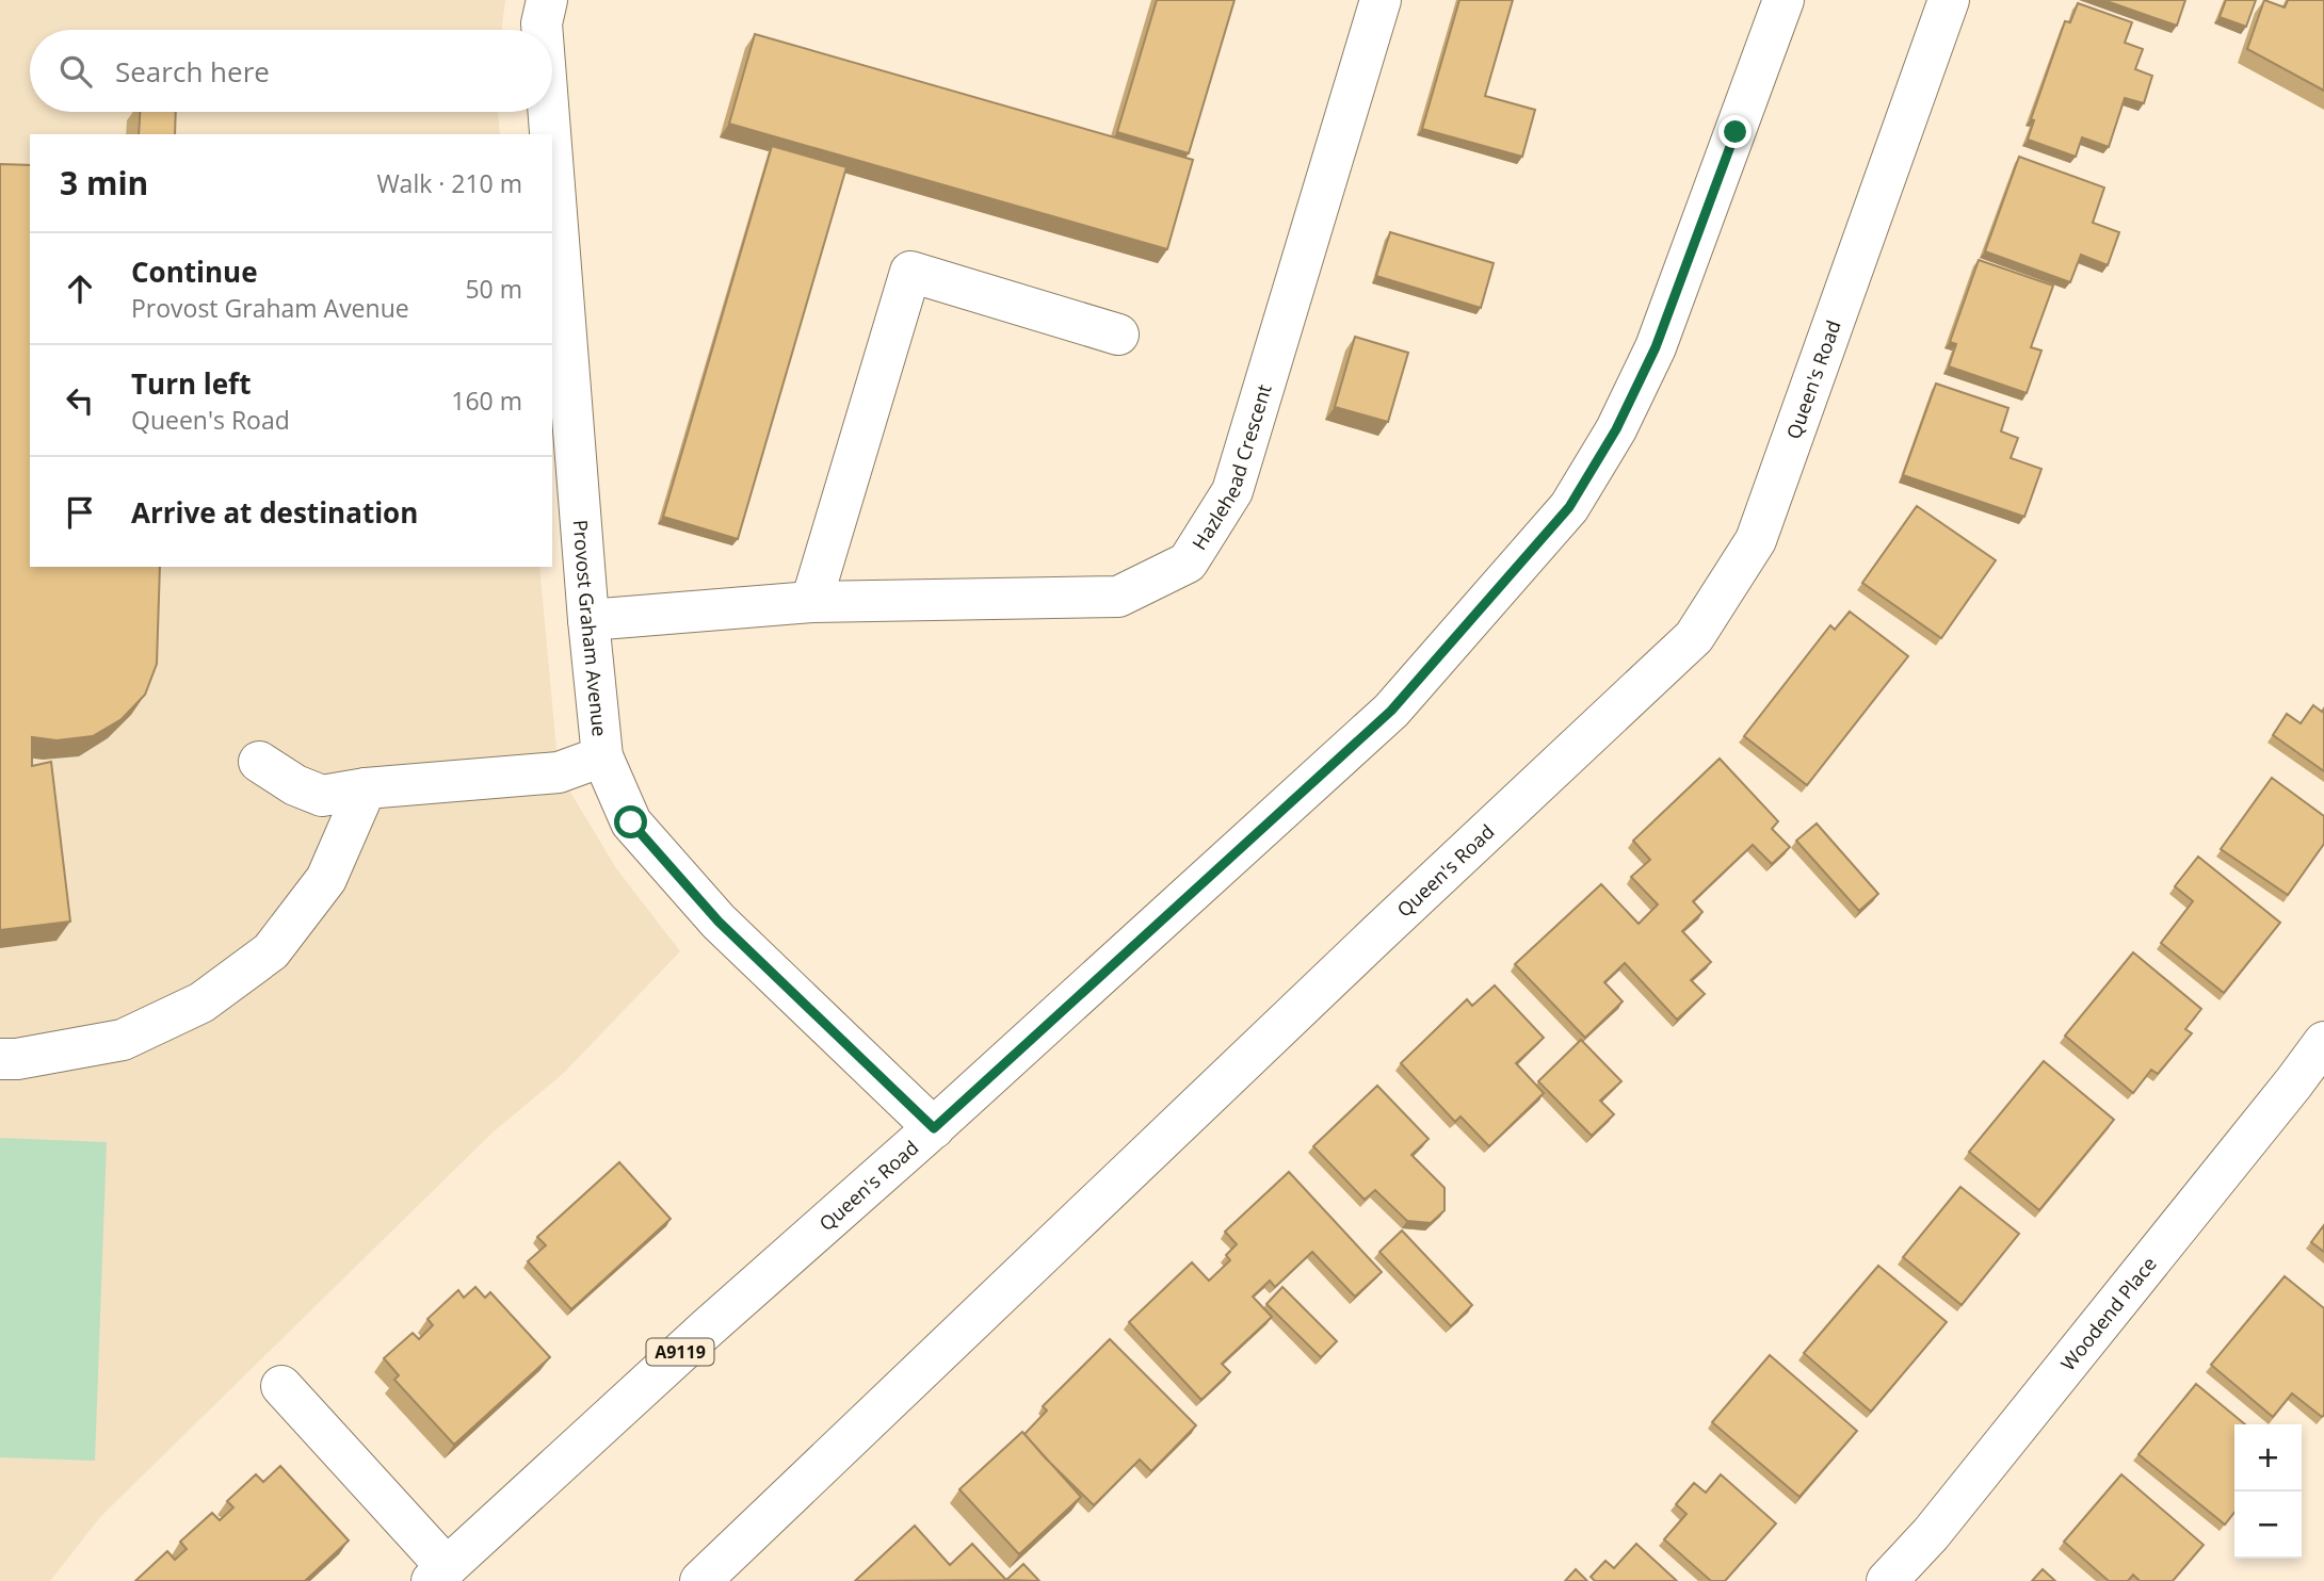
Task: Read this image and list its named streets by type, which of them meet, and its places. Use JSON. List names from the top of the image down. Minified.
{"streets":{"street":["Queen's Road","Hazlehead Crescent","Provost Graham Avenue","Woodend Place","A9119"]},"crossings":[["Queen's Road","Provost Graham Avenue"],["Hazlehead Crescent","Provost Graham Avenue"]],"page":{"search":"Search here","heading":["3 min","Walk · 210 m"],"list":[["Continue","Provost Graham Avenue","50 m"],["Turn left","Queen's Road","160 m"],"Arrive at destination"],"map_buttons":["+","−"]}}
